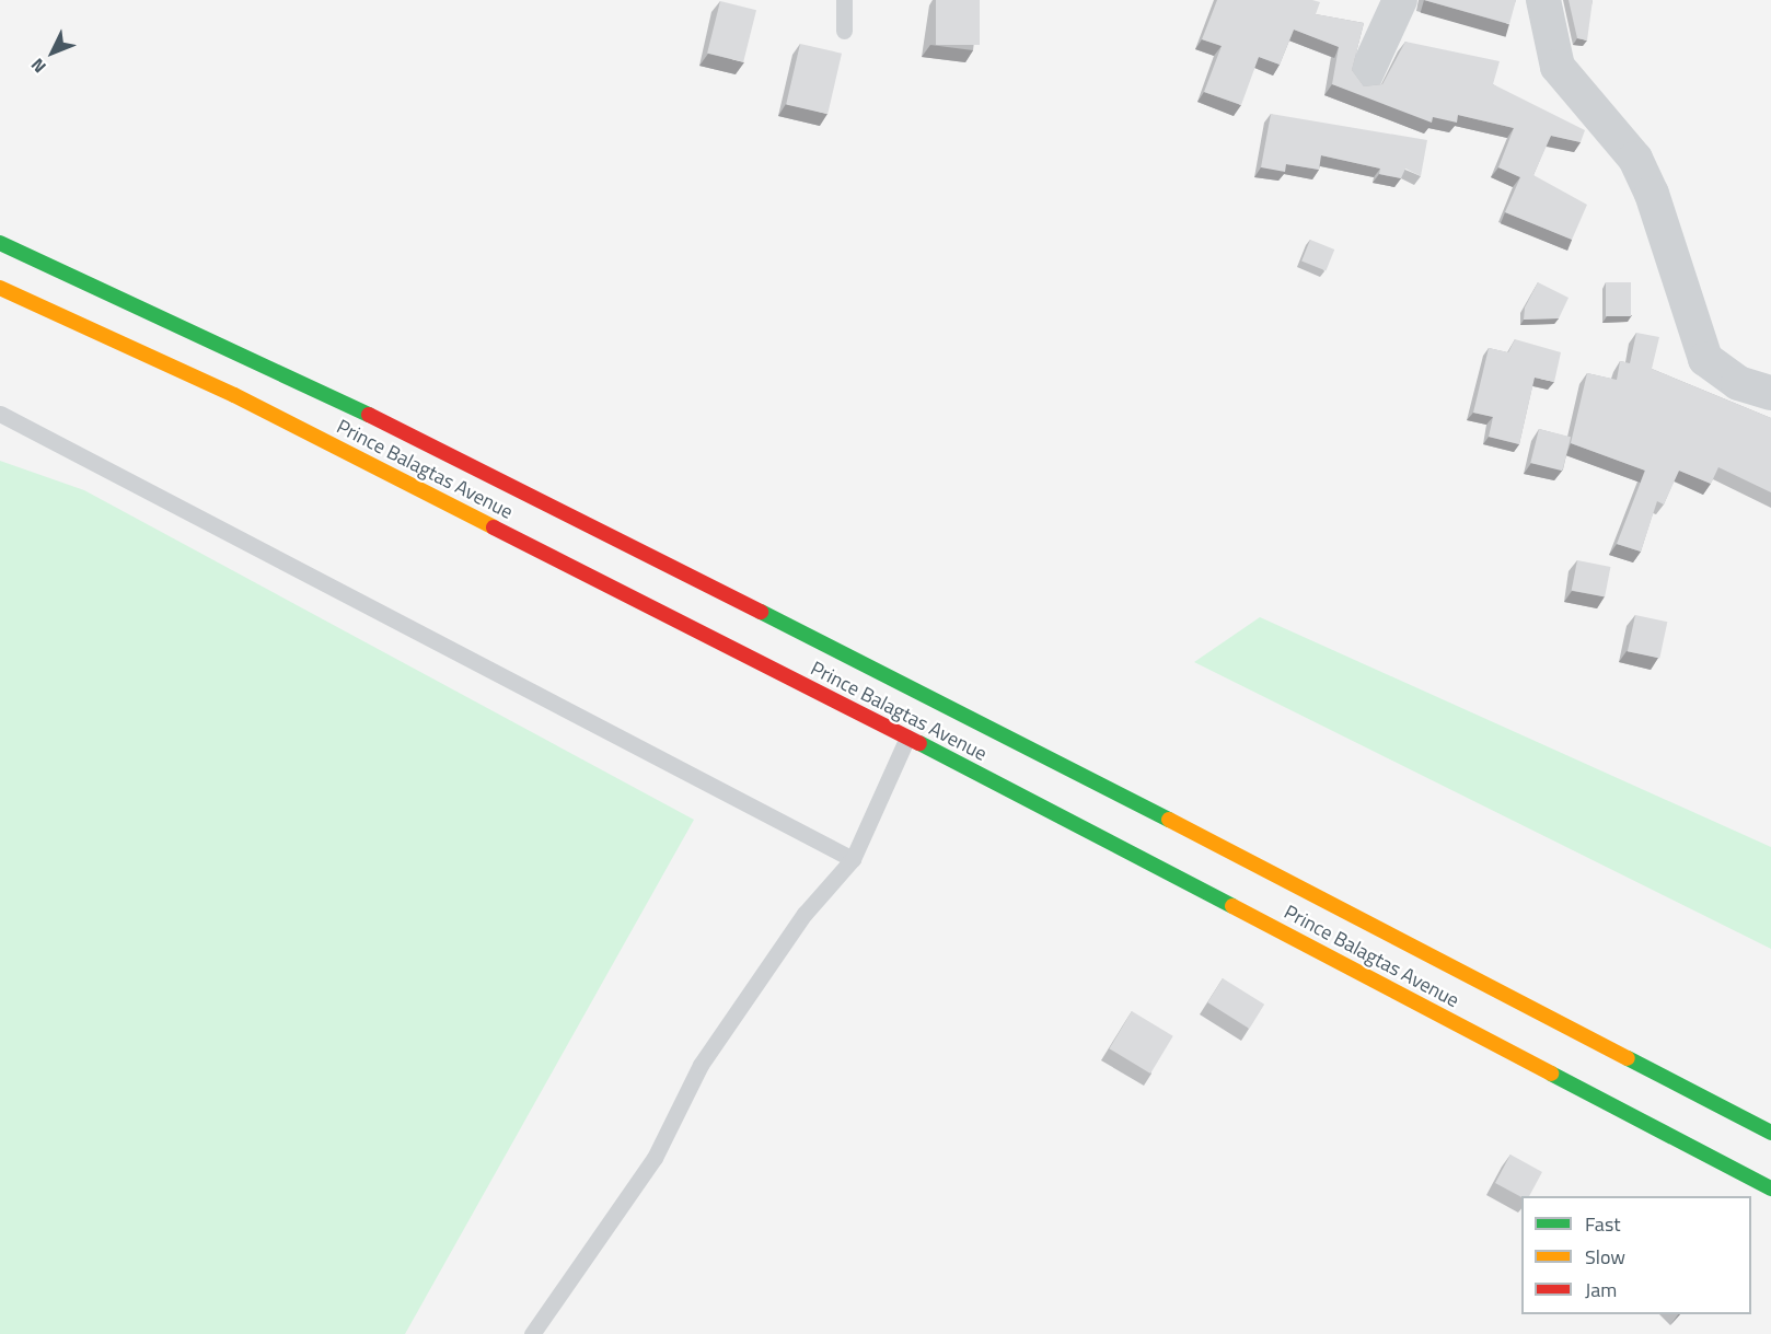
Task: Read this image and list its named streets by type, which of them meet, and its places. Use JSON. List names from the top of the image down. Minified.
{"streets":{"main road":["Prince Balagtas Avenue"]},"legend":["Fast","Slow","Jam"],"north":"bottom left"}
